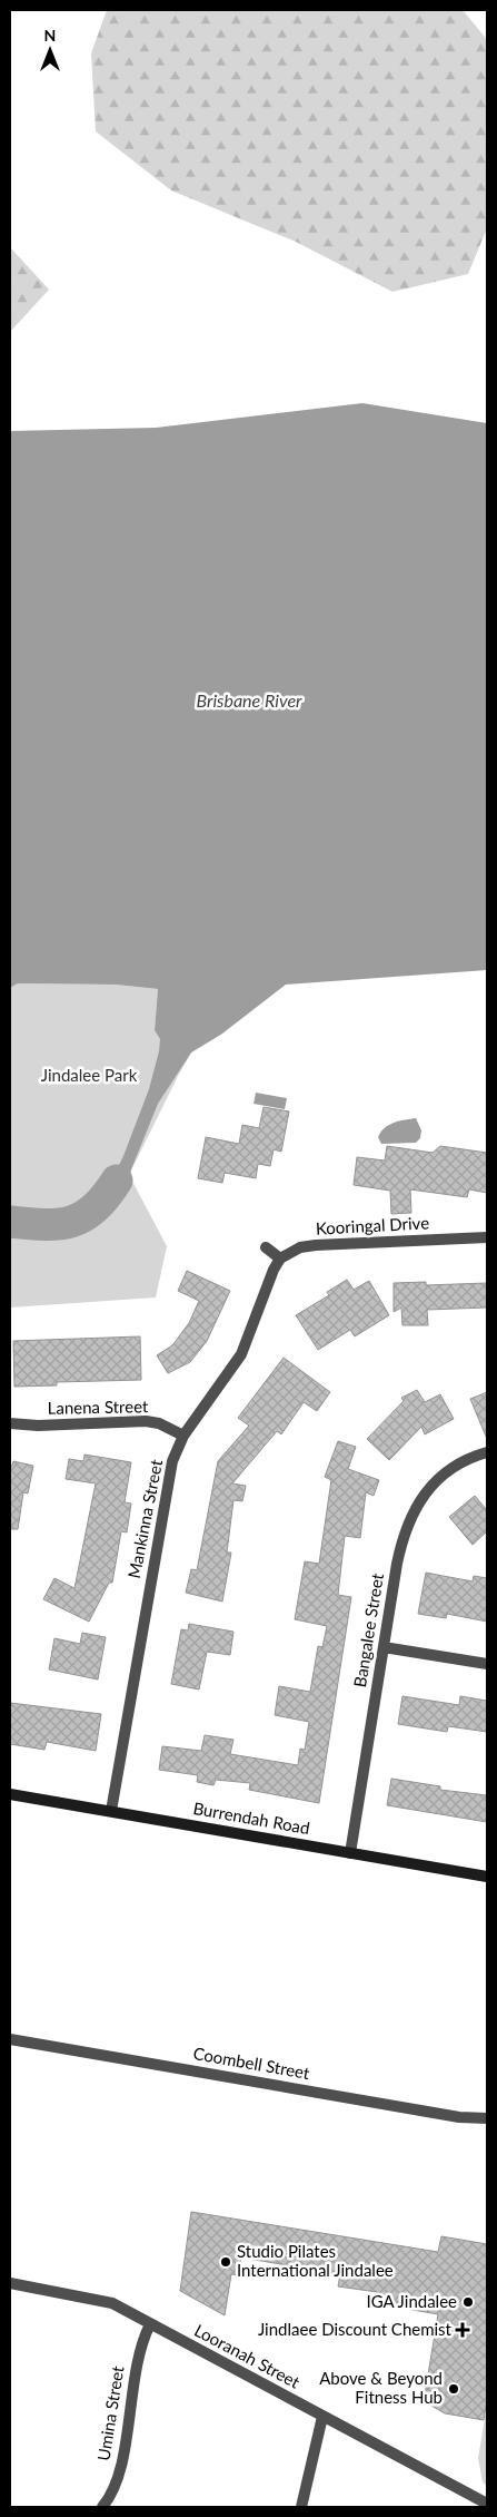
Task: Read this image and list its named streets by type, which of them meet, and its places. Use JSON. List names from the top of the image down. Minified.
{"streets":{"street":["Kooringal Drive","Lanena Street","Mankinna Street","Bangalee Street","Burrendah Road","Coombell Street","Looranah Street","Umina Street"]},"crossings":[["Kooringal Drive","Mankinna Street"],["Lanena Street","Mankinna Street"],["Mankinna Street","Burrendah Road"],["Bangalee Street","Burrendah Road"],["Looranah Street","Umina Street"]],"water":["Brisbane River"],"parks":["Jindalee Park"],"places":{"other":["Studio Pilates International Jindalee","IGA Jindalee","Above & Beyond Fitness Hub"],"health":["Jindlaee Discount Chemist"]},"north":"top"}
